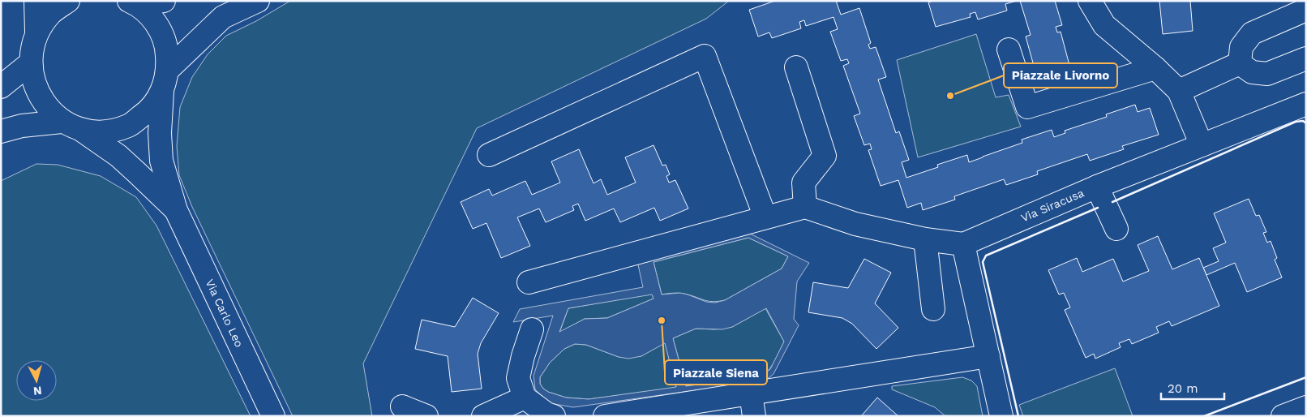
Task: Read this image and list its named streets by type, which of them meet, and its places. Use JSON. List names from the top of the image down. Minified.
{"streets":{"street":["Via Siracusa","Via Carlo Leo"]},"places":["Piazzale Livorno","Piazzale Siena"],"scale_bar":"20 m","north":"bottom"}
